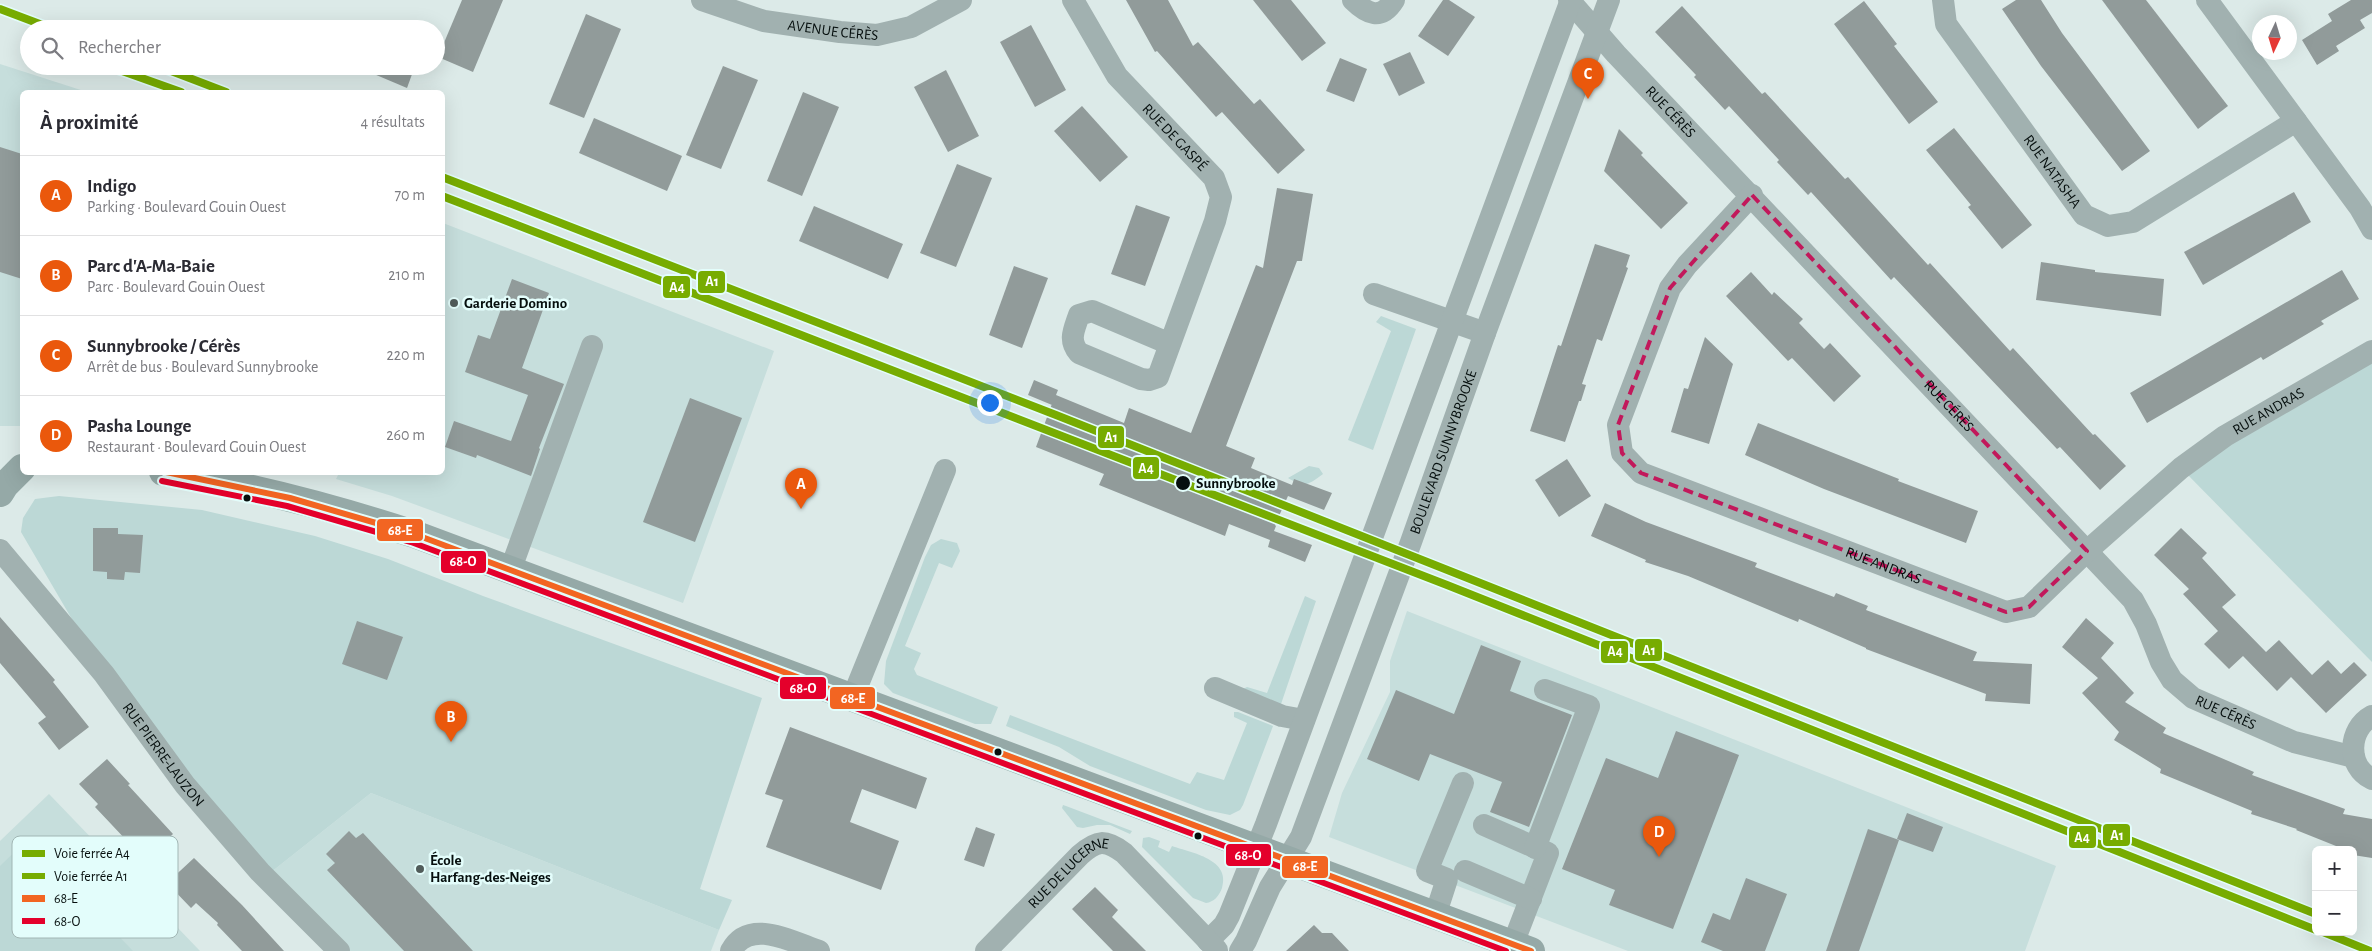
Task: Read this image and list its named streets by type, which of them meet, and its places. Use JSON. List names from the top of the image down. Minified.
{"streets":{"street":["AVENUE CÉRÈS","RUE CÉRÈS","RUE DE GASPÉ","RUE NATASHA","RUE ANDRAS","BOULEVARD SUNNYBROOKE","RUE PIERRE-LAUZON","RUE DE LUCERNE"]},"crossings":[["RUE CÉRÈS","RUE ANDRAS"],["RUE CÉRÈS","BOULEVARD SUNNYBROOKE"]],"places":["Garderie Domino","Sunnybrooke","École Harfang-des-Neiges"],"lines":["rail line A1","rail line A4","transit line 68-E","transit line 68-O"],"legend":["Voie ferrée A4","Voie ferrée A1","68-E","68-O"],"north":"bottom","page":{"search":"Rechercher","pins":["C","A","B","D"],"heading":["À proximité","4 résultats"],"list":[{"mark":"A","name":"Indigo","note":"Parking · Boulevard Gouin Ouest","value":"70 m"},{"mark":"B","name":"Parc d'A-Ma-Baie","note":"Parc · Boulevard Gouin Ouest","value":"210 m"},{"mark":"C","name":"Sunnybrooke / Cérès","note":"Arrêt de bus · Boulevard Sunnybrooke","value":"220 m"},{"mark":"D","name":"Pasha Lounge","note":"Restaurant · Boulevard Gouin Ouest","value":"260 m"}],"map_buttons":["+","−"]}}
